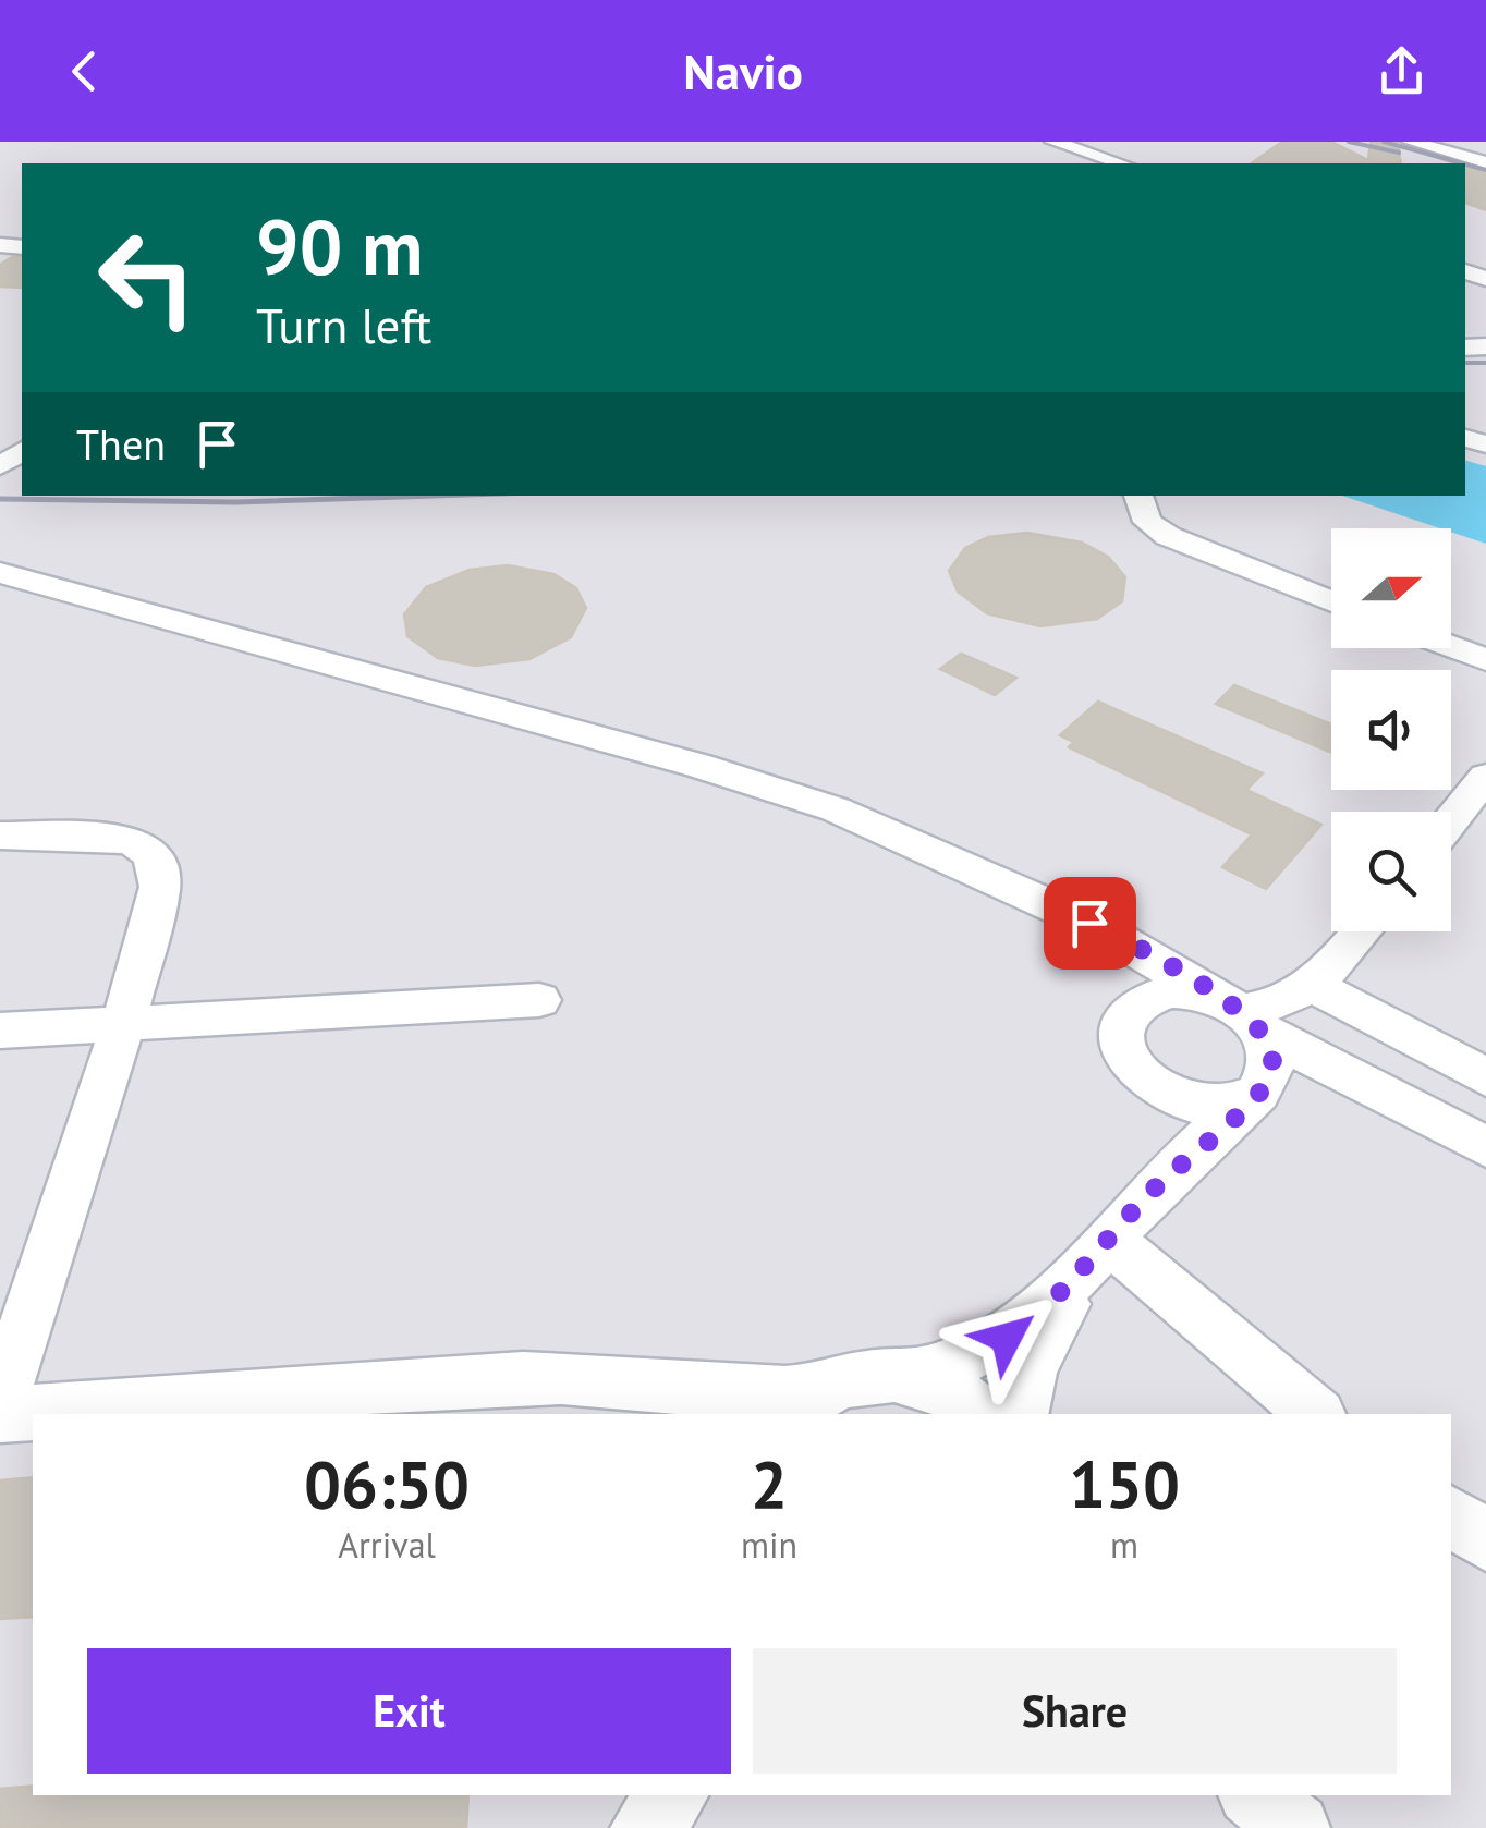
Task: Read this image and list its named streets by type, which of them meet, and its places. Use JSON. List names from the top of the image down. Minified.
{"north":"right","page":{"header":"Navio","turn":["90 m","Turn left"],"then":"Then","eta":["06:50","Arrival","2","min","150","m"],"buttons":["Exit","Share"]}}
